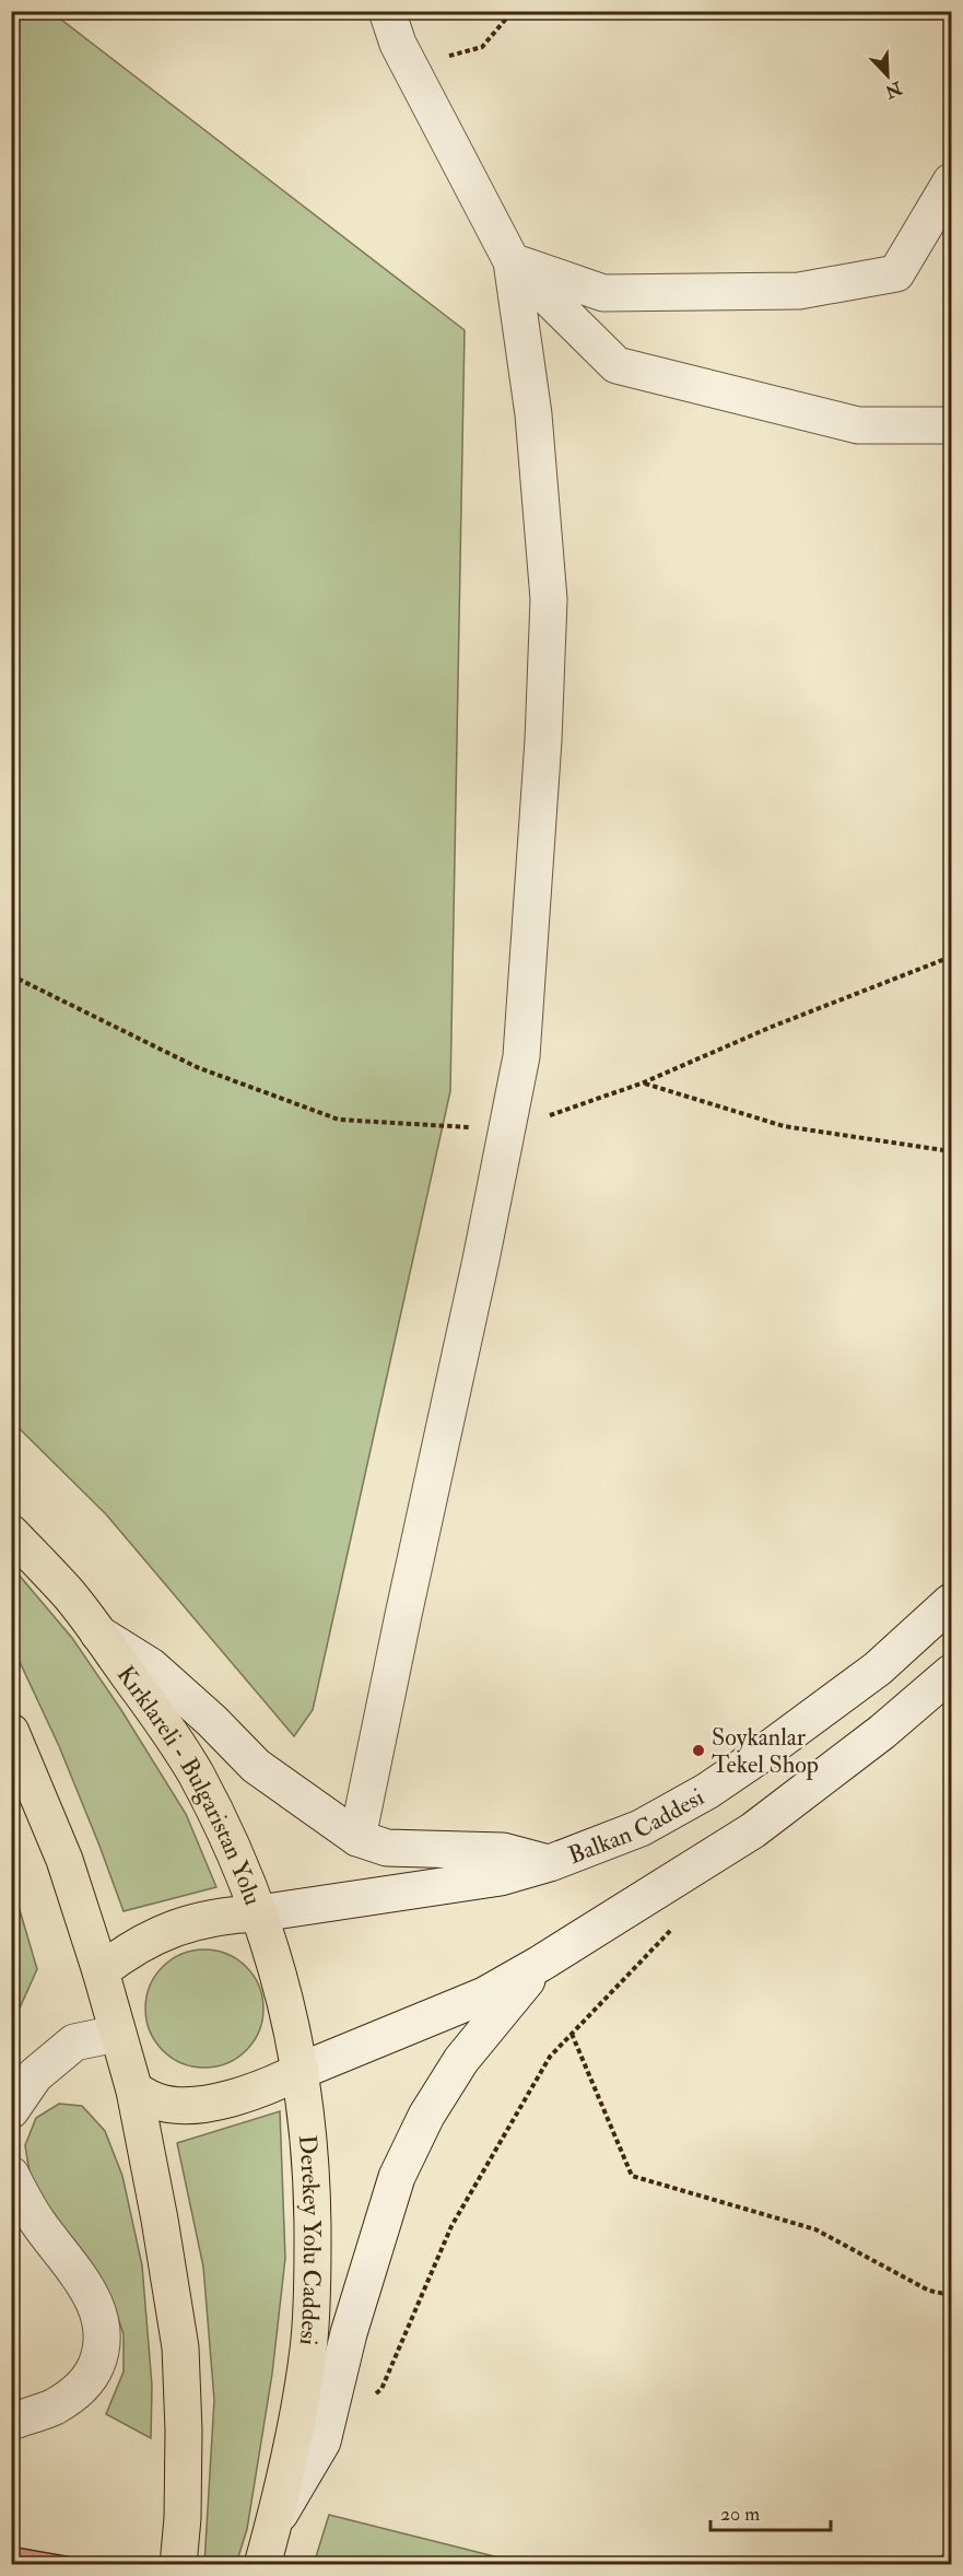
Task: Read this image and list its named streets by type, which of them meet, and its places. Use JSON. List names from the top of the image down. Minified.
{"streets":{"highway":["Kırklareli - Bulgaristan Yolu","Derekey Yolu Caddesi"],"street":["Balkan Caddesi"]},"crossings":[["Kırklareli - Bulgaristan Yolu","Balkan Caddesi"],["Kırklareli - Bulgaristan Yolu","Derekey Yolu Caddesi"],["Balkan Caddesi","Derekey Yolu Caddesi"]],"places":["Soykanlar Tekel Shop"],"scale_bar":"20 m","north":"bottom right"}
